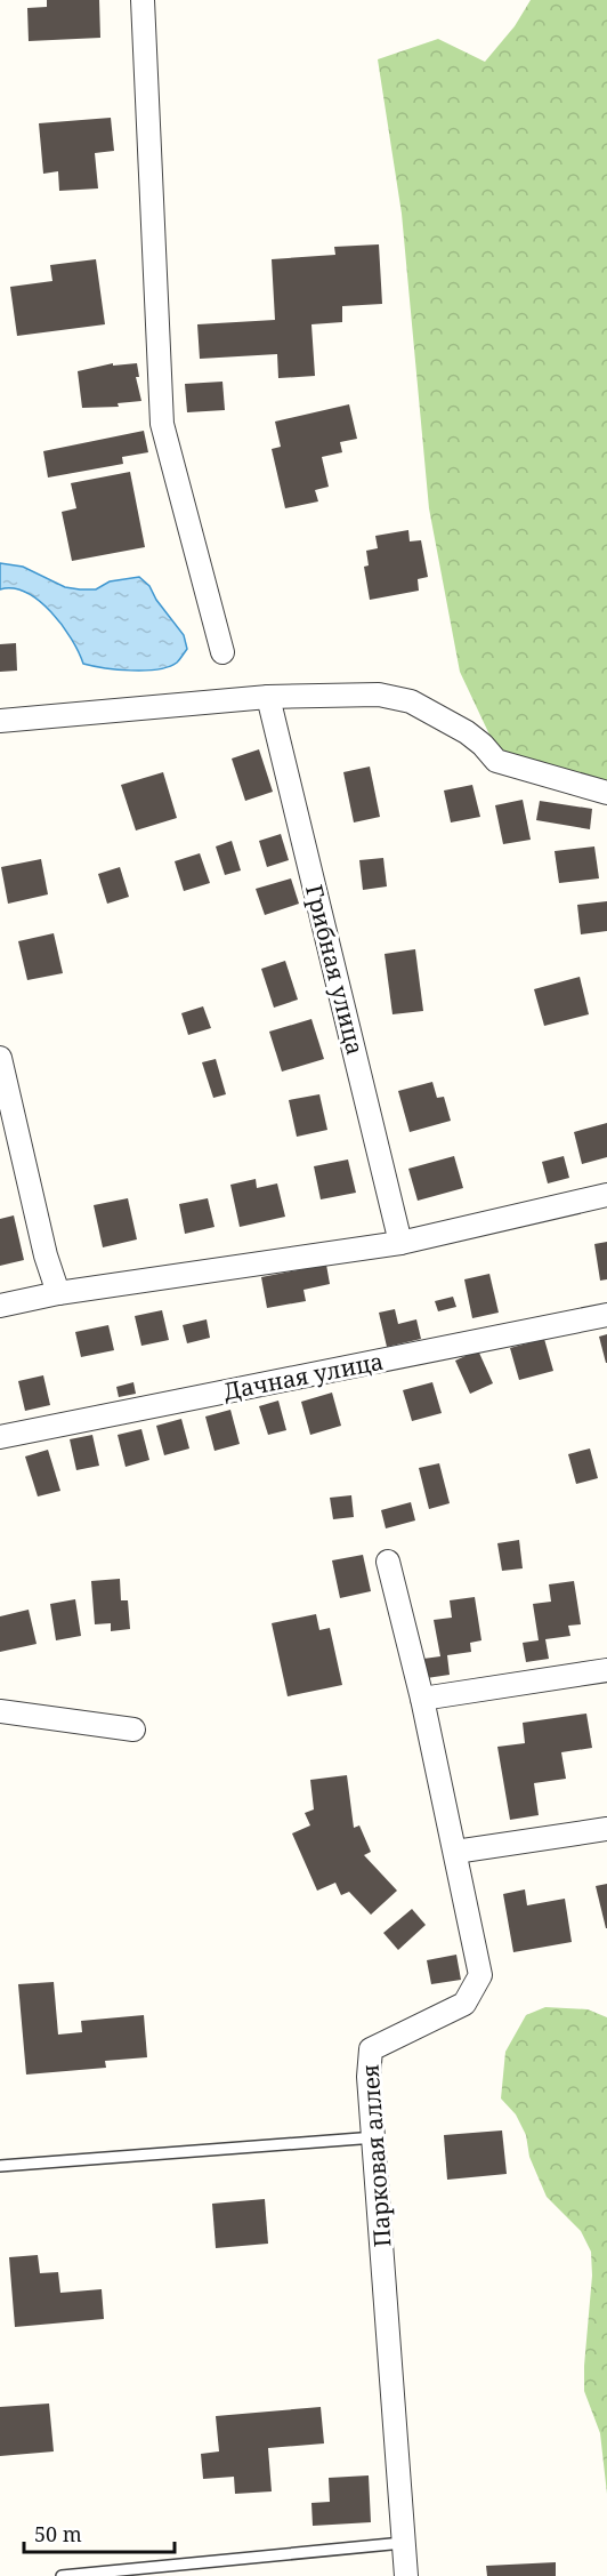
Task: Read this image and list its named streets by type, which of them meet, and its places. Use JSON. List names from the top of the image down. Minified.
{"streets":{"street":["Грибная улица","Дачная улица","Парковая аллея"]},"scale_bar":"50 m"}
